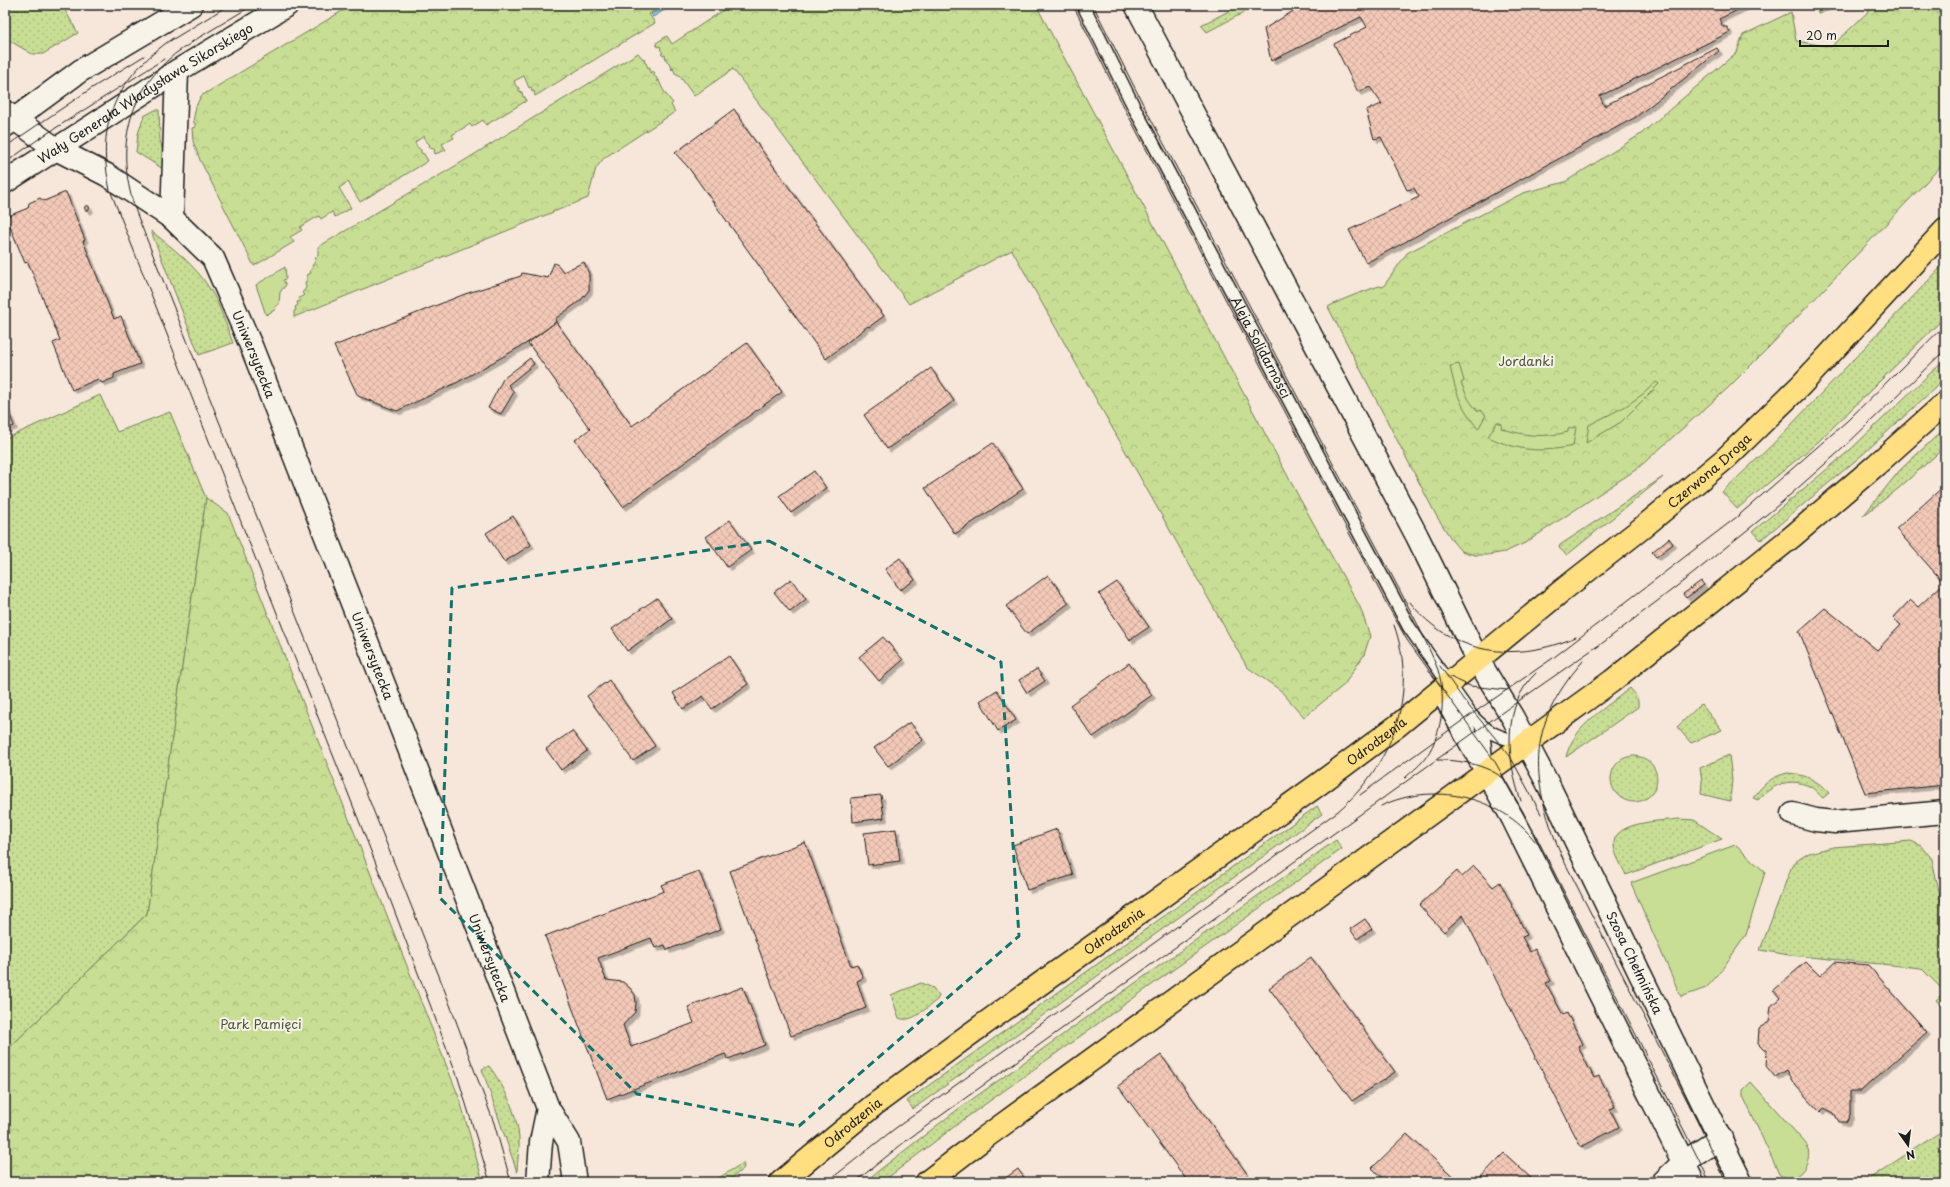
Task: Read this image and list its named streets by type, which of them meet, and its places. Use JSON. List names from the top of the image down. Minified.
{"streets":{"main road":["Czerwona Droga","Odrodzenia"],"street":["Wały Generała Władysława Sikorskiego","Uniwersytecka","Szosa Chełmińska"],"lane":["Aleja Solidarności"]},"crossings":[["Wały Generała Władysława Sikorskiego","Uniwersytecka"],["Aleja Solidarności","Czerwona Droga"],["Aleja Solidarności","Odrodzenia"],["Czerwona Droga","Odrodzenia"],["Czerwona Droga","Szosa Chełmińska"]],"parks":["Jordanki","Park Pamięci"],"scale_bar":"20 m","north":"bottom"}
